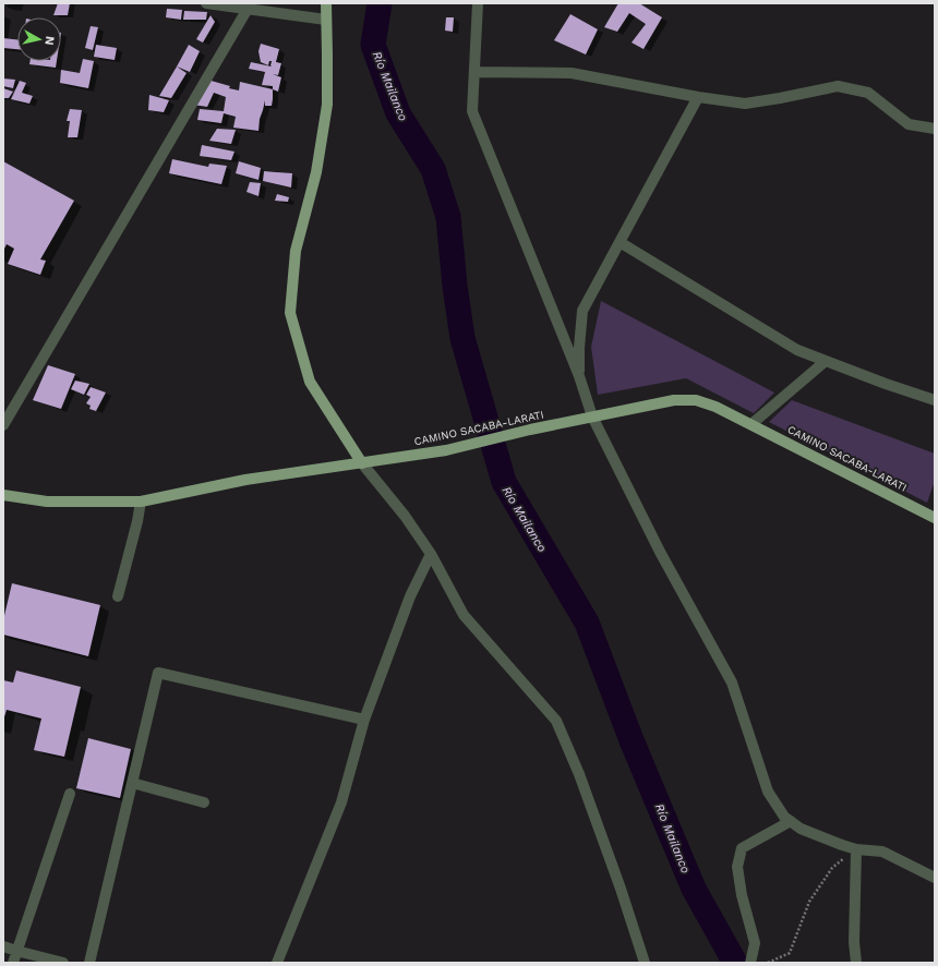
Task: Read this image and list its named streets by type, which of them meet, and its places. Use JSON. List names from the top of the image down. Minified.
{"streets":{"main road":["CAMINO SACABA-LARATI"]},"water":["Río Mailanco"],"north":"right"}
